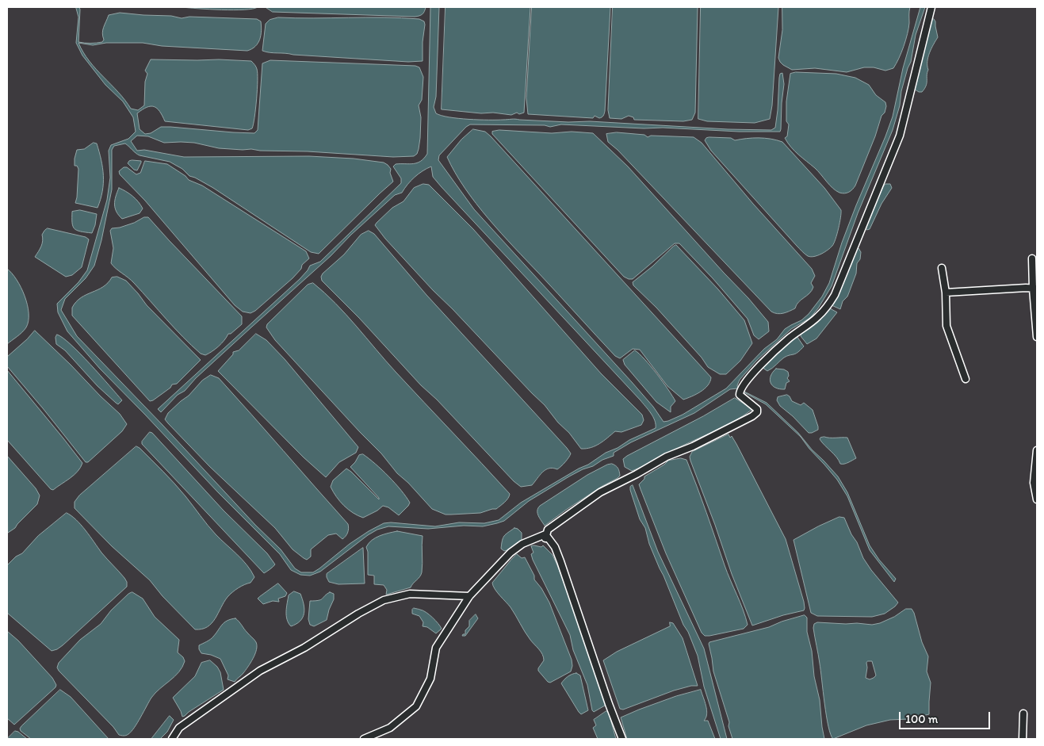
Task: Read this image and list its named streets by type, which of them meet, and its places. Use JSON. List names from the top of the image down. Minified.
{"scale_bar":"100 m"}
